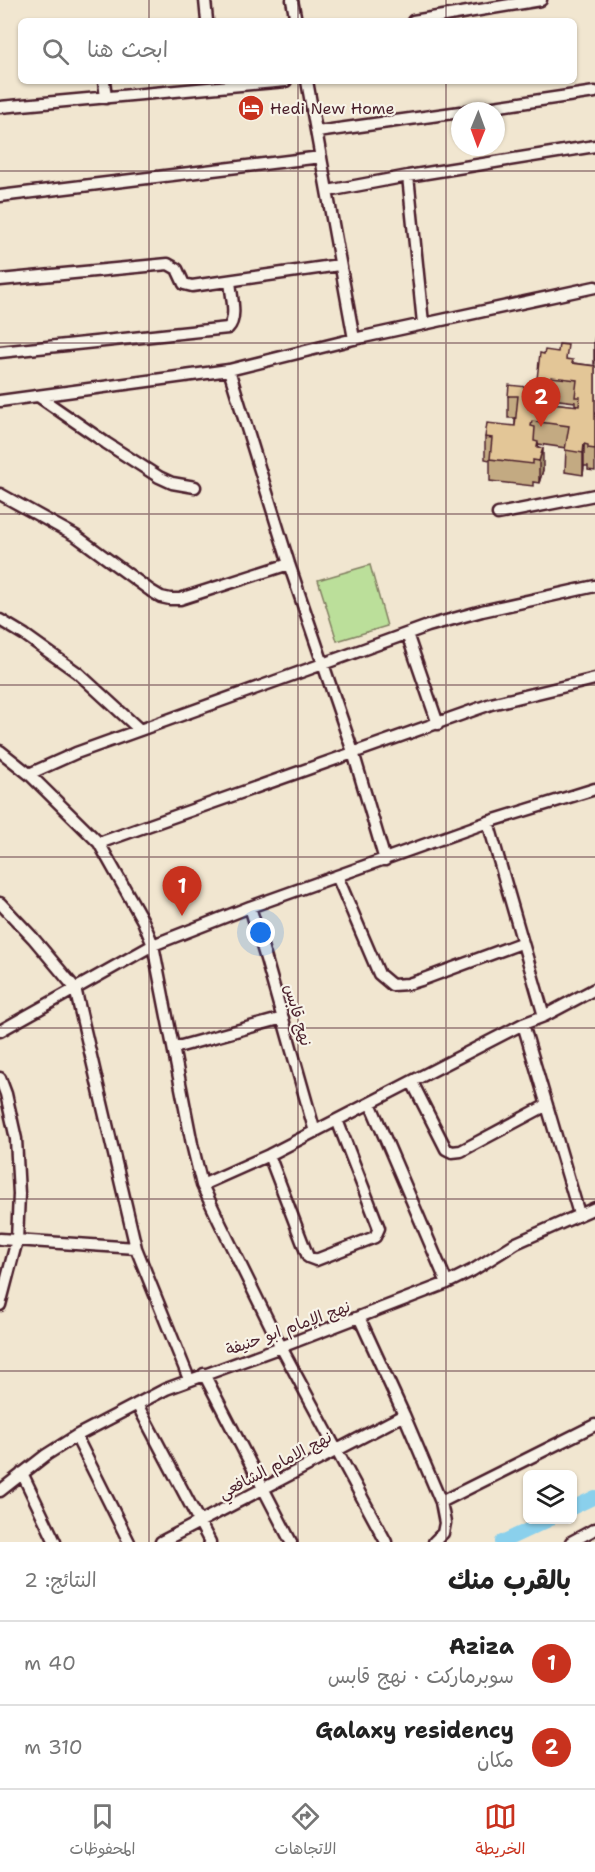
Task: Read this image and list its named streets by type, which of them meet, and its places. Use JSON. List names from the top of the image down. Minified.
{"streets":{"street":["نهج قابس","نهج الإمام ابو حنيفة","نهج الامام الشافعي"]},"places":{"hotel":["Hedi New Home"]},"north":"bottom","page":{"search":"ابحث هنا","pins":["2","1"],"heading":["بالقرب منك","النتائج: 2"],"list":[{"mark":"1","name":"Aziza","note":"سوبرماركت · نهج قابس","value":"40 m"},{"mark":"2","name":"Galaxy residency","note":"مكان","value":"310 m"}],"nav":["الخريطة","الاتجاهات","المحفوظات"]}}
